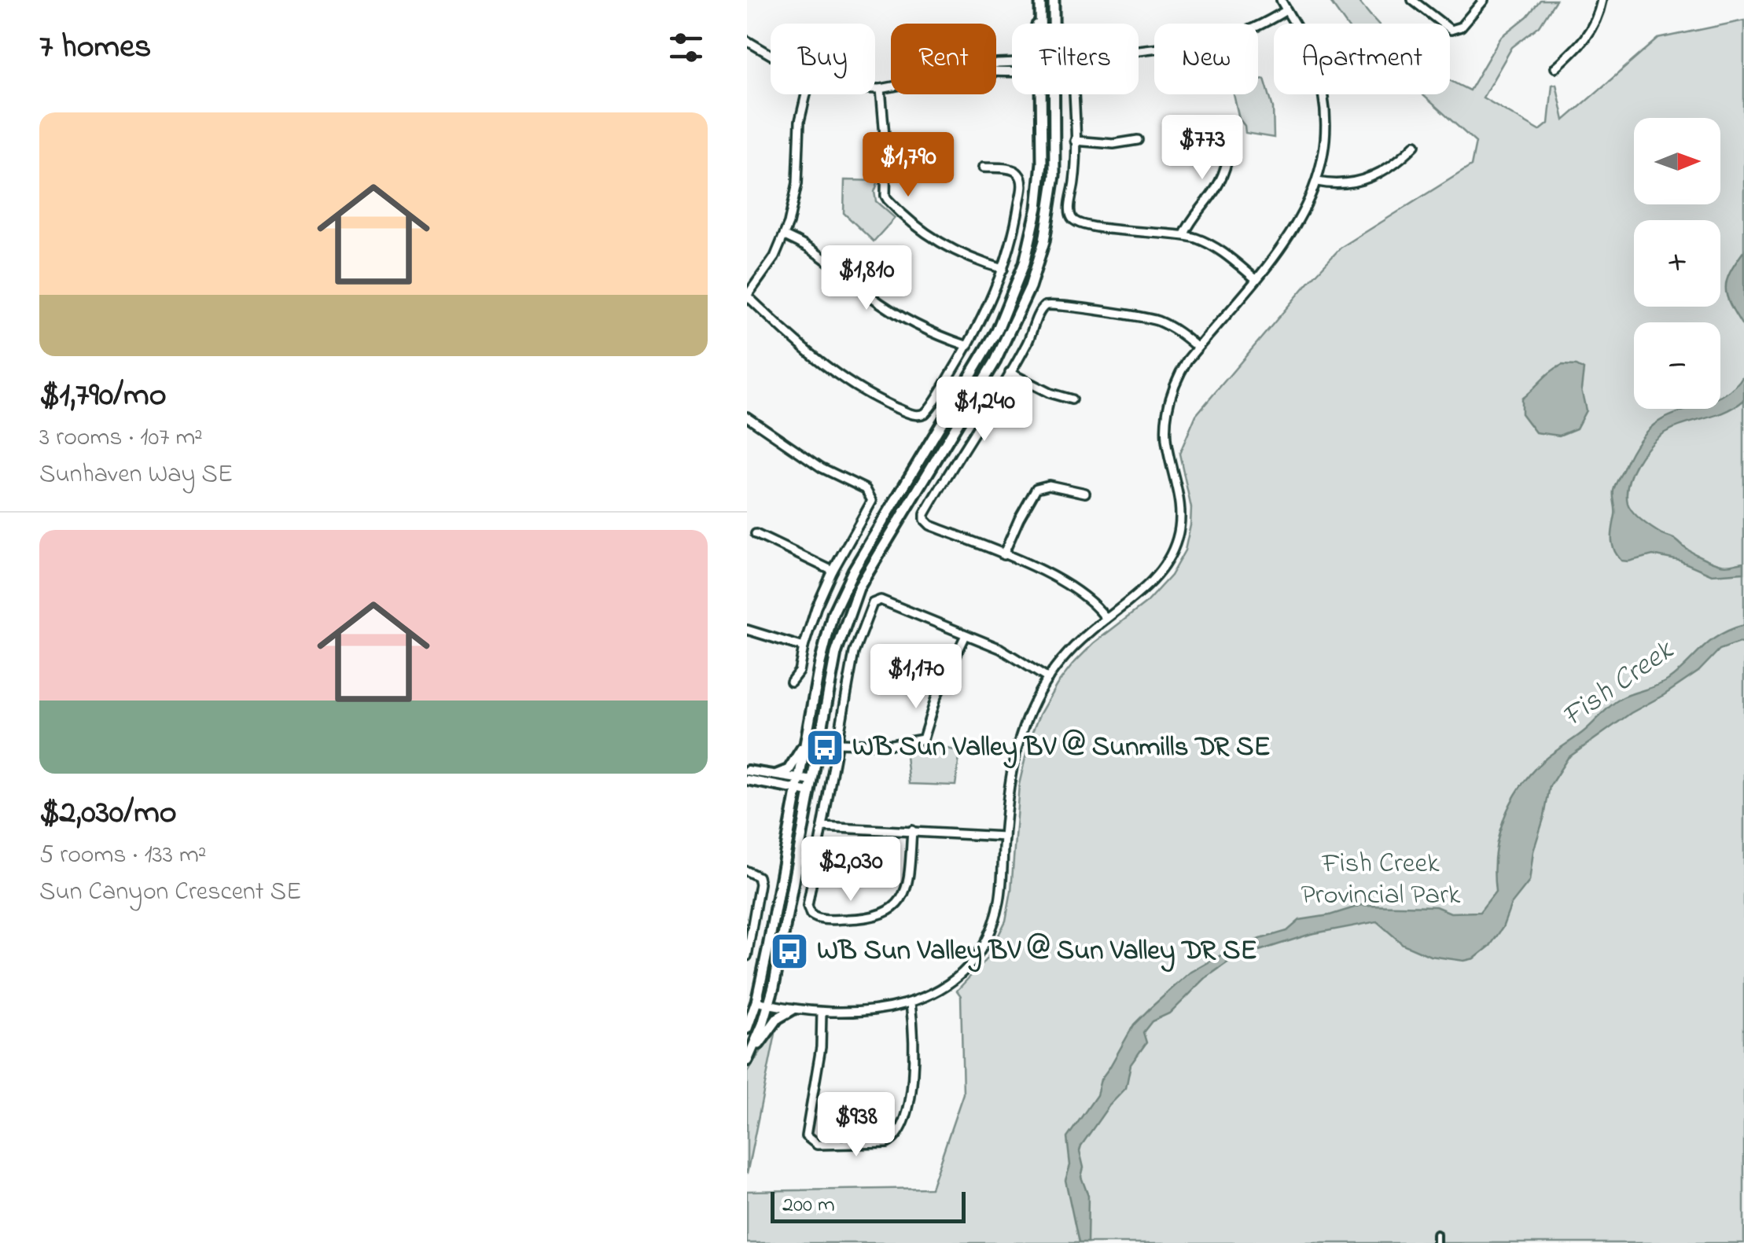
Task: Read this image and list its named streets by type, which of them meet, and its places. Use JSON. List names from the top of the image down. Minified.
{"water":["Fish Creek"],"parks":["Fish Creek Provincial Park"],"places":{"bus stop":["WB Sun Valley BV @ Sunmills DR SE","WB Sun Valley BV @ Sun Valley DR SE"]},"scale_bar":"200 m","north":"right","page":{"heading":"7 homes","chip":["Buy","Rent","Filters","New","Apartment"],"list":[{"name":"$1,790/mo","note":"3 rooms · 107 m² · Sunhaven Way SE"},{"name":"$2,030/mo","note":"5 rooms · 133 m² · Sun Canyon Crescent SE"}],"price":["$773","$1,790","$1,810","$1,240","$1,170","$2,030","$938"],"map_buttons":["+","−"],"scale":"200 m"}}
